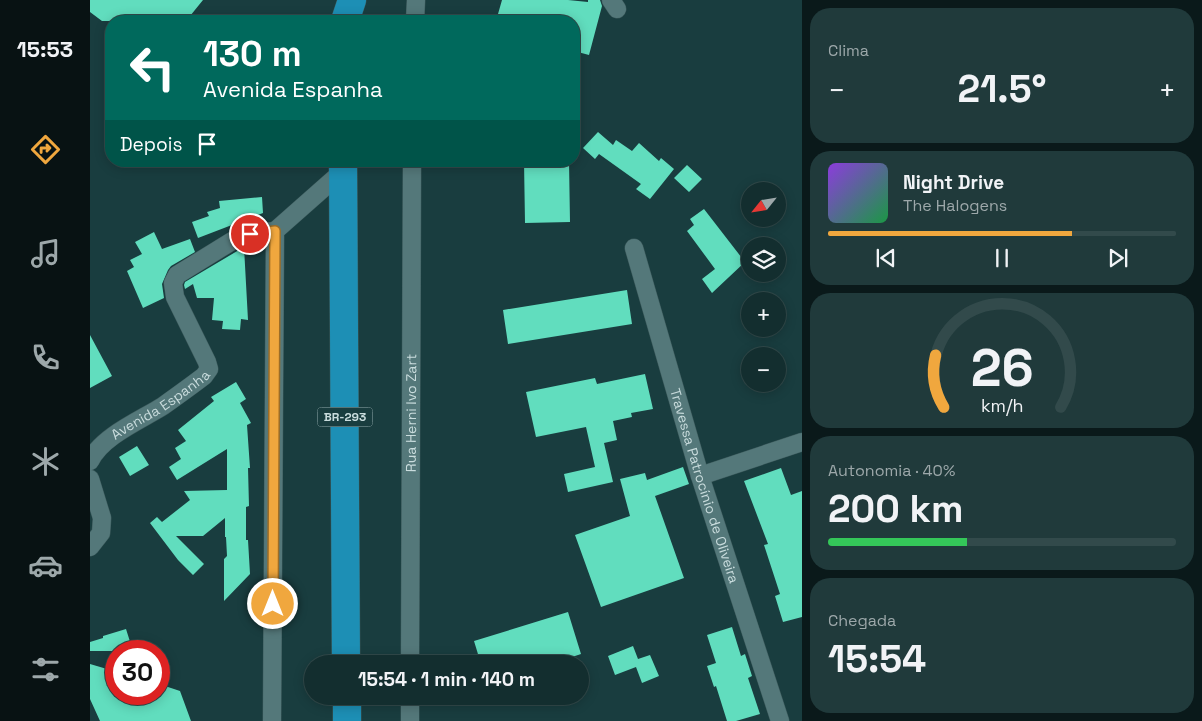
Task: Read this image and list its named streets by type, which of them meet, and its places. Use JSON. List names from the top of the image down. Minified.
{"streets":{"highway":["BR-293"],"street":["Avenida Espanha","Rua Herni Ivo Zart","Travessa Patrocínio de Oliveira"]},"north":"bottom left","page":{"tabs":"15:53","tile":["Clima",["Autonomia · 40%","200 km"],["Chegada","15:54"]],"turn":["130 m","Avenida Espanha"],"heat":["−","21.5°","+"],"then":"Depois","song":["Night Drive","The Halogens"],"map_buttons":["+","−"],"limit":"30","trip":"15:54 · 1 min · 140 m","gauge":["26","km/h"]}}
